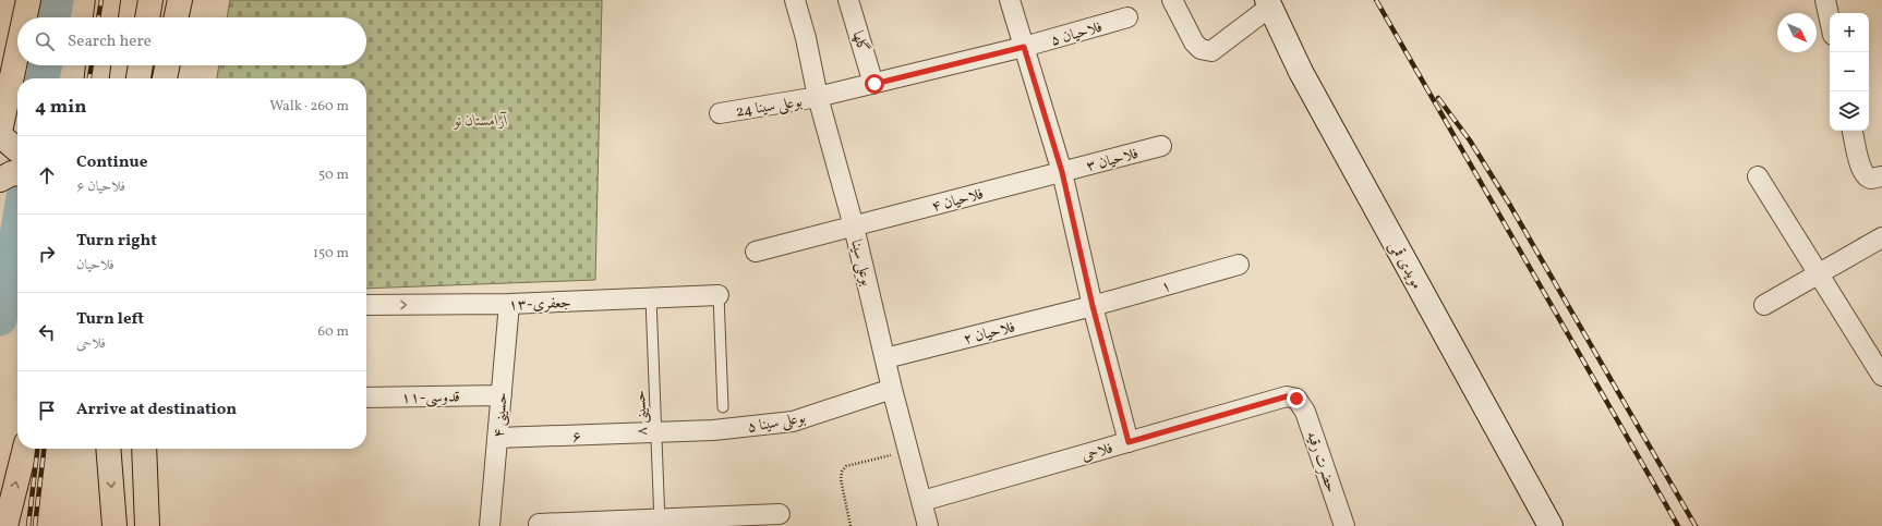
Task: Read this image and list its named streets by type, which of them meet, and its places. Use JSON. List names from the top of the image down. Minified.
{"streets":{"street":["فلاحیان ۵","گلها","بوعلی سینا 24","فلاحیان ۳","فلاحیان ۴","بوعلی سینا","مویدی قمی","۱","جعفری-۱۳","فلاحیان ۲","قدوسی-۱۱","حسینی ۴","بوعلی سینا ۵","۶","فلاحی","حضرت رقیه"],"lane":["حسینی ۸"]},"crossings":[["فلاحیان ۵","گلها"],["فلاحیان ۵","بوعلی سینا 24"],["گلها","بوعلی سینا 24"],["بوعلی سینا 24","بوعلی سینا"],["فلاحیان ۳","فلاحیان ۴"],["فلاحیان ۴","بوعلی سینا"],["بوعلی سینا","فلاحیان ۲"],["بوعلی سینا","بوعلی سینا ۵"],["بوعلی سینا","فلاحی"],["۱","فلاحیان ۲"],["جعفری-۱۳","حسینی ۸"],["جعفری-۱۳","حسینی ۴"],["قدوسی-۱۱","حسینی ۴"],["حسینی ۸","بوعلی سینا ۵"],["حسینی ۸","۶"],["حسینی ۴","۶"],["بوعلی سینا ۵","۶"],["فلاحی","حضرت رقیه"]],"one_way":["جعفری-۱۳"],"parks":["آرامستان نو"],"north":"bottom right","page":{"map_buttons":["+","−"],"search":"Search here","heading":["4 min","Walk · 260 m"],"list":[["Continue","فلاحیان ۶","50 m"],["Turn right","فلاحیان","150 m"],["Turn left","فلاحی","60 m"],"Arrive at destination"]}}
